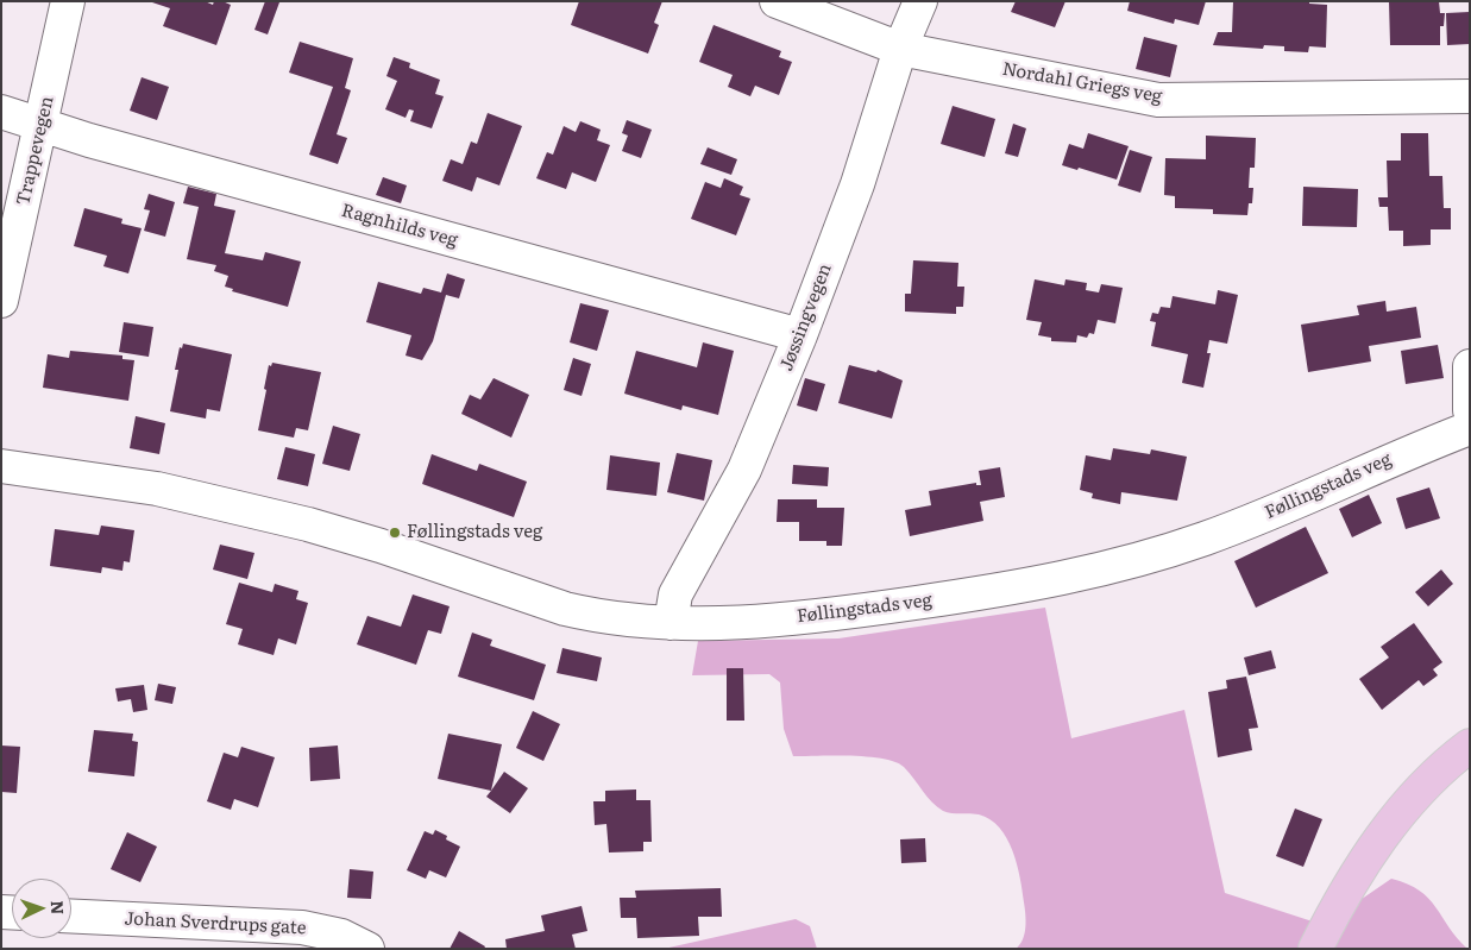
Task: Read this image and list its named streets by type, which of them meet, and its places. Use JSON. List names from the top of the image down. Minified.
{"streets":{"street":["Nordahl Griegs veg","Trappevegen","Ragnhilds veg","Jøssingvegen","Føllingstads veg","Johan Sverdrups gate"]},"crossings":[["Nordahl Griegs veg","Jøssingvegen"],["Trappevegen","Ragnhilds veg"],["Ragnhilds veg","Jøssingvegen"],["Jøssingvegen","Føllingstads veg"]],"places":["Føllingstads veg"],"north":"right"}
